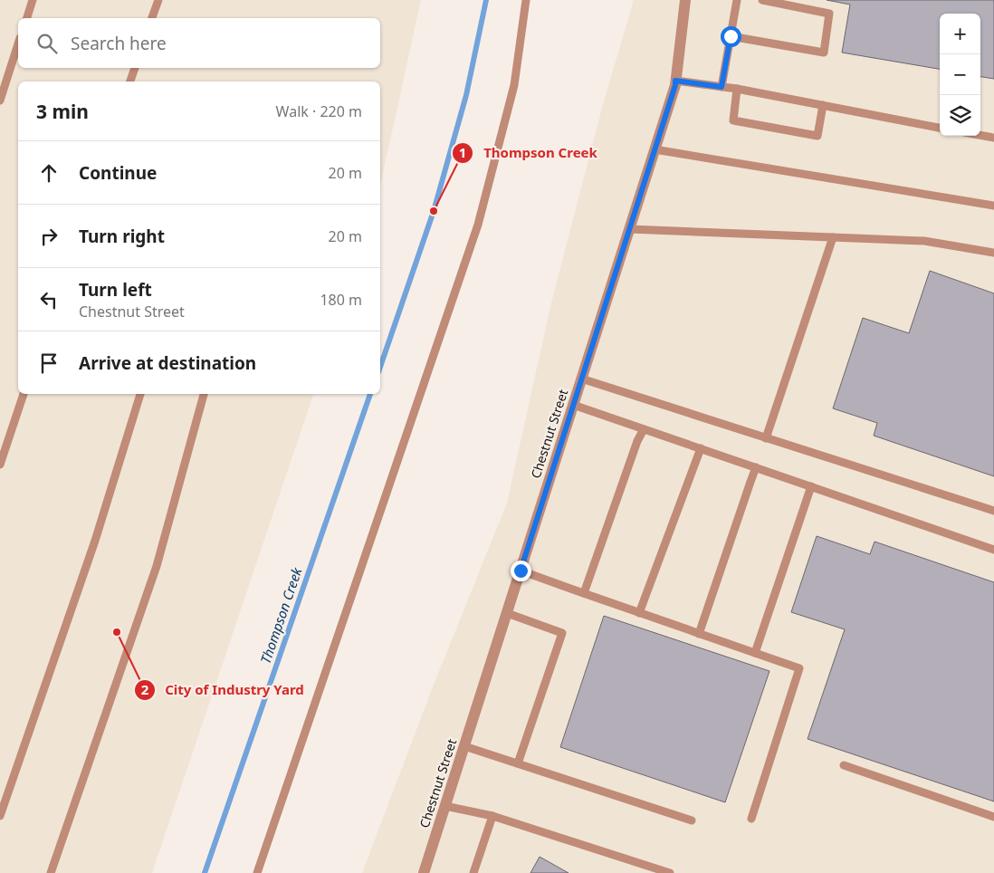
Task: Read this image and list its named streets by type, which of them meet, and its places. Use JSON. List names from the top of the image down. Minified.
{"streets":{"street":["Chestnut Street"]},"water":["Thompson Creek"],"places":["Thompson Creek","City of Industry Yard"],"page":{"map_buttons":["+","−"],"search":"Search here","heading":["3 min","Walk · 220 m"],"list":[["Continue","20 m"],["Turn right","20 m"],["Turn left","Chestnut Street","180 m"],"Arrive at destination"]}}
